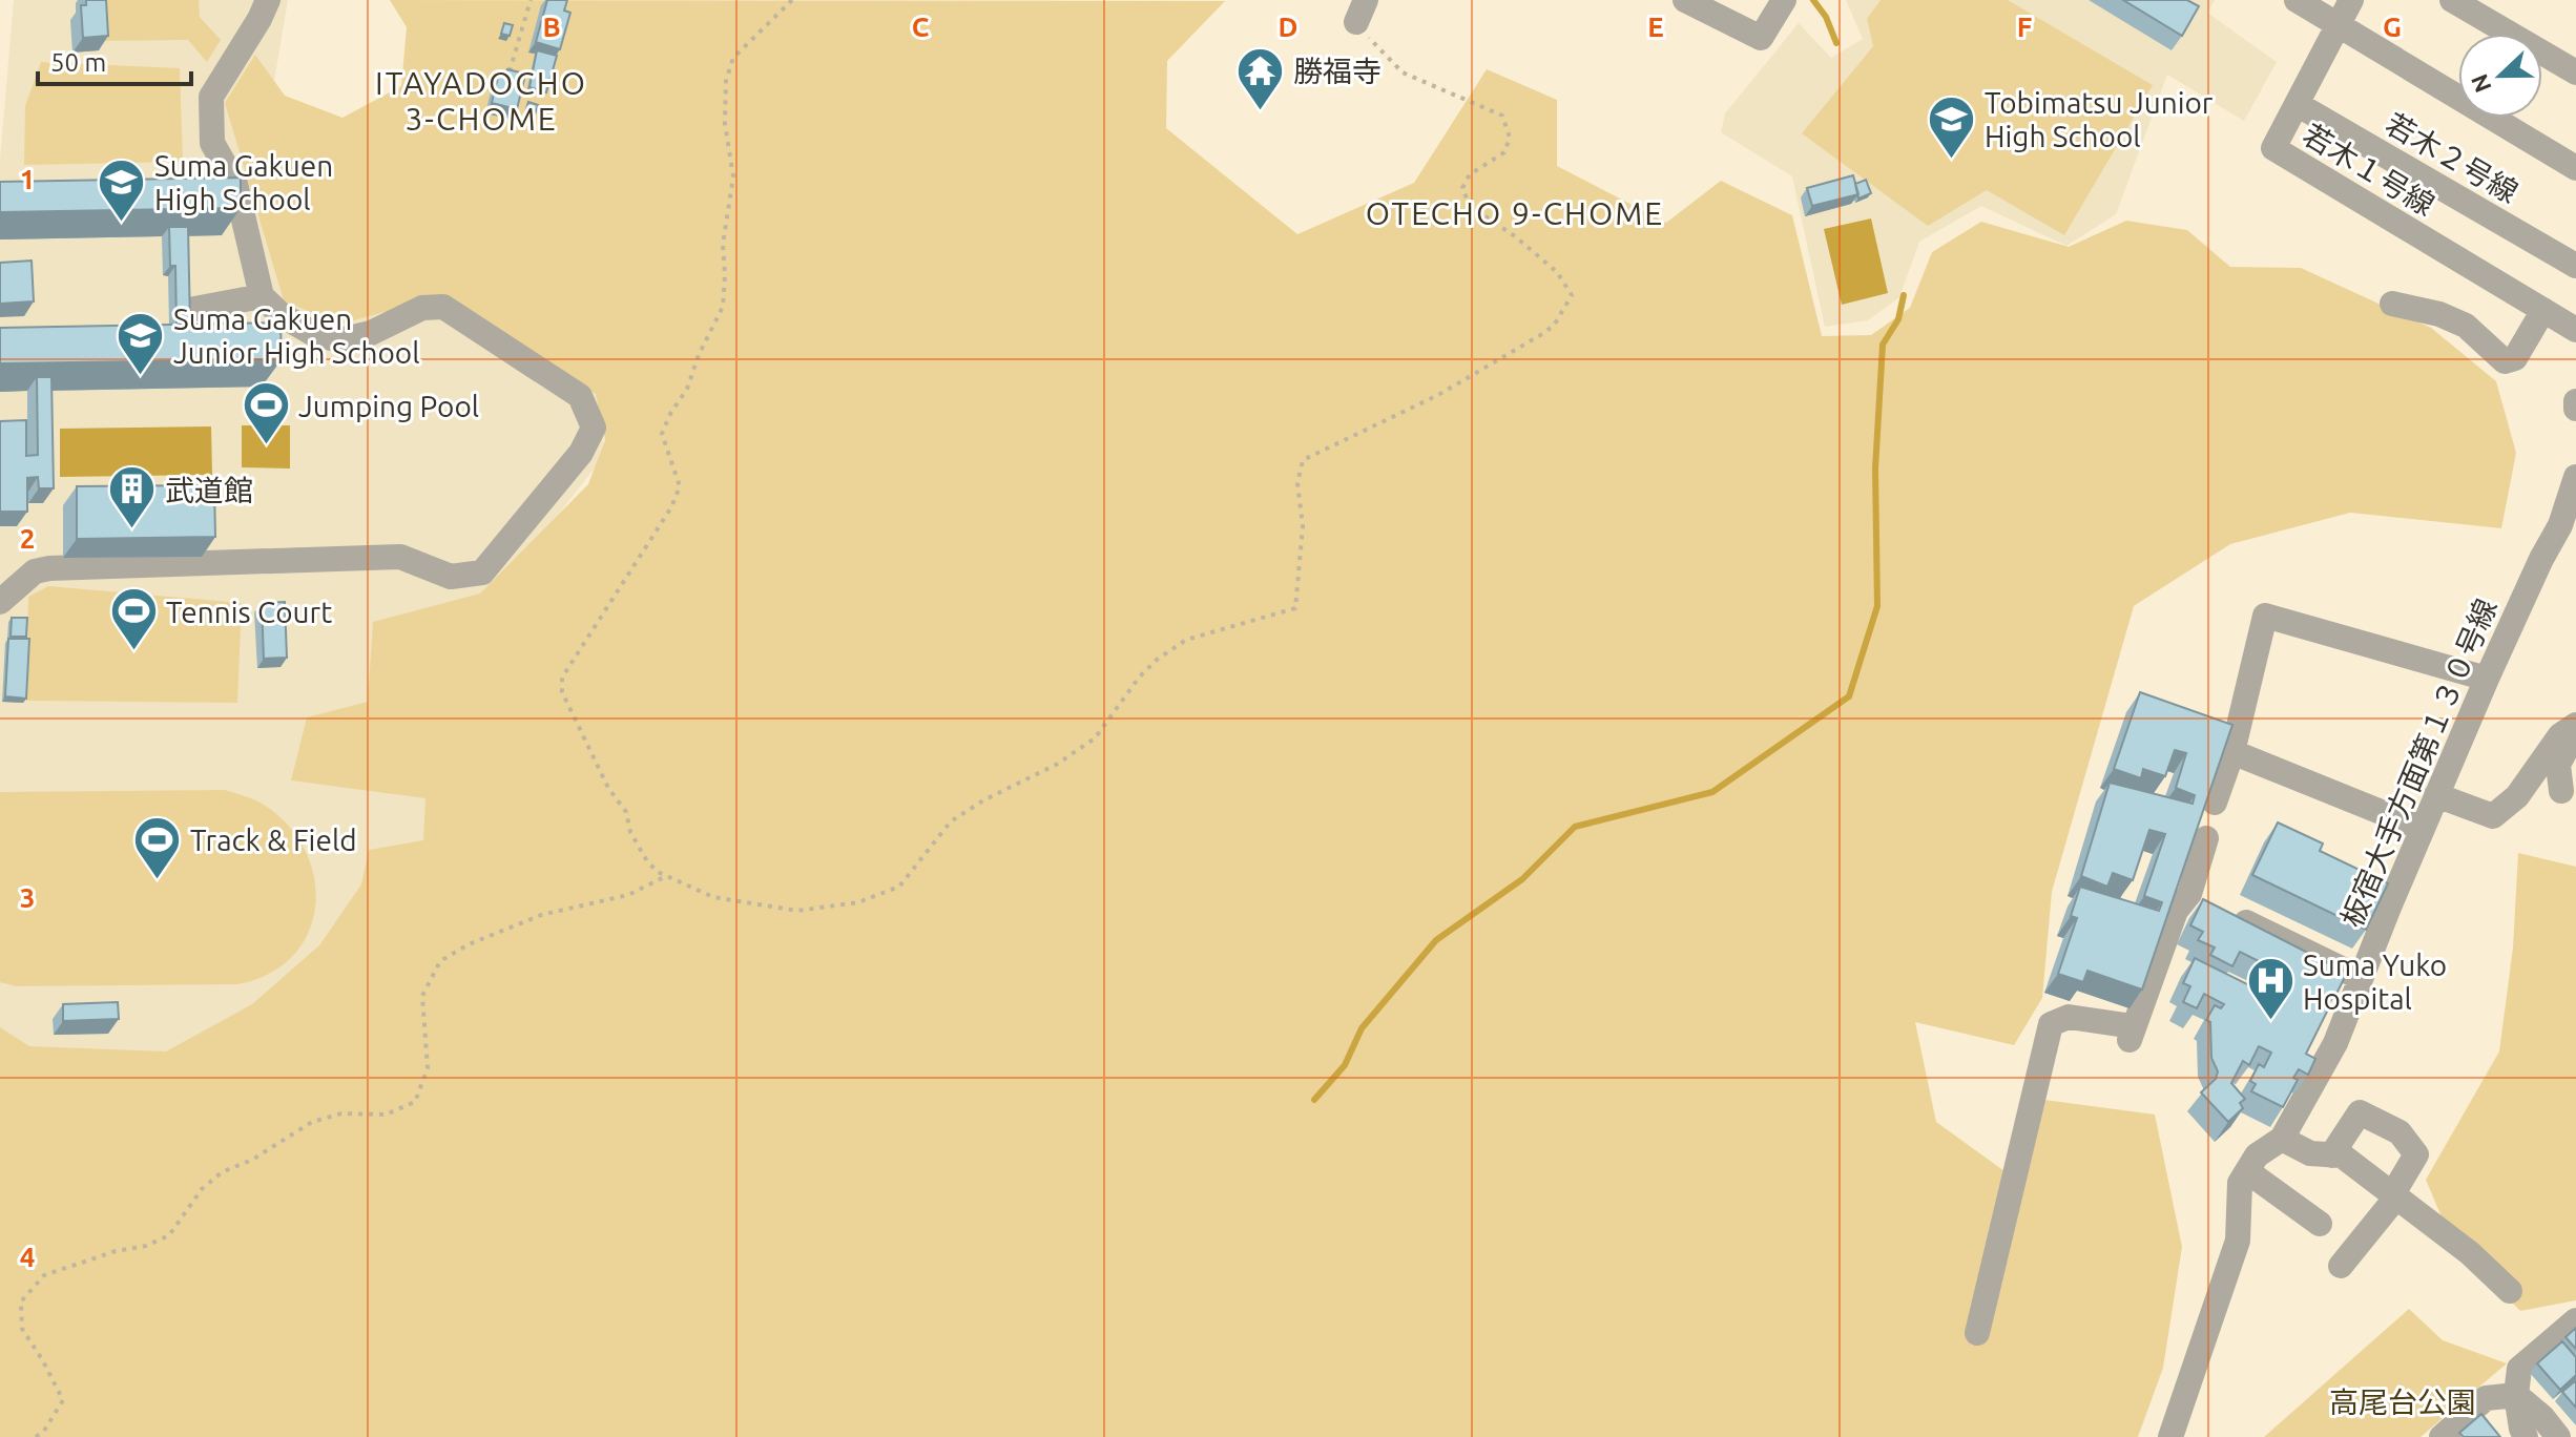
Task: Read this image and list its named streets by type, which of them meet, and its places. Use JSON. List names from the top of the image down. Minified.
{"streets":{"street":["若木２号線","若木１号線","板宿大手方面第１３０号線"]},"crossings":[["若木２号線","若木１号線"]],"districts":["ITAYADOCHO 3-CHOME","OTECHO 9-CHOME"],"parks":["高尾台公園"],"places":{"temple":["勝福寺"],"school or university":["Tobimatsu Junior High School","Suma Gakuen High School","Suma Gakuen Junior High School"],"sports":["Jumping Pool","Tennis Court","Track & Field"],"building":["武道館"],"hospital":["Suma Yuko Hospital"]},"scale_bar":"50 m","north":"left","grid":{"columns":["B","C","D","E","F","G"],"rows":["1","2","3","4"]}}
